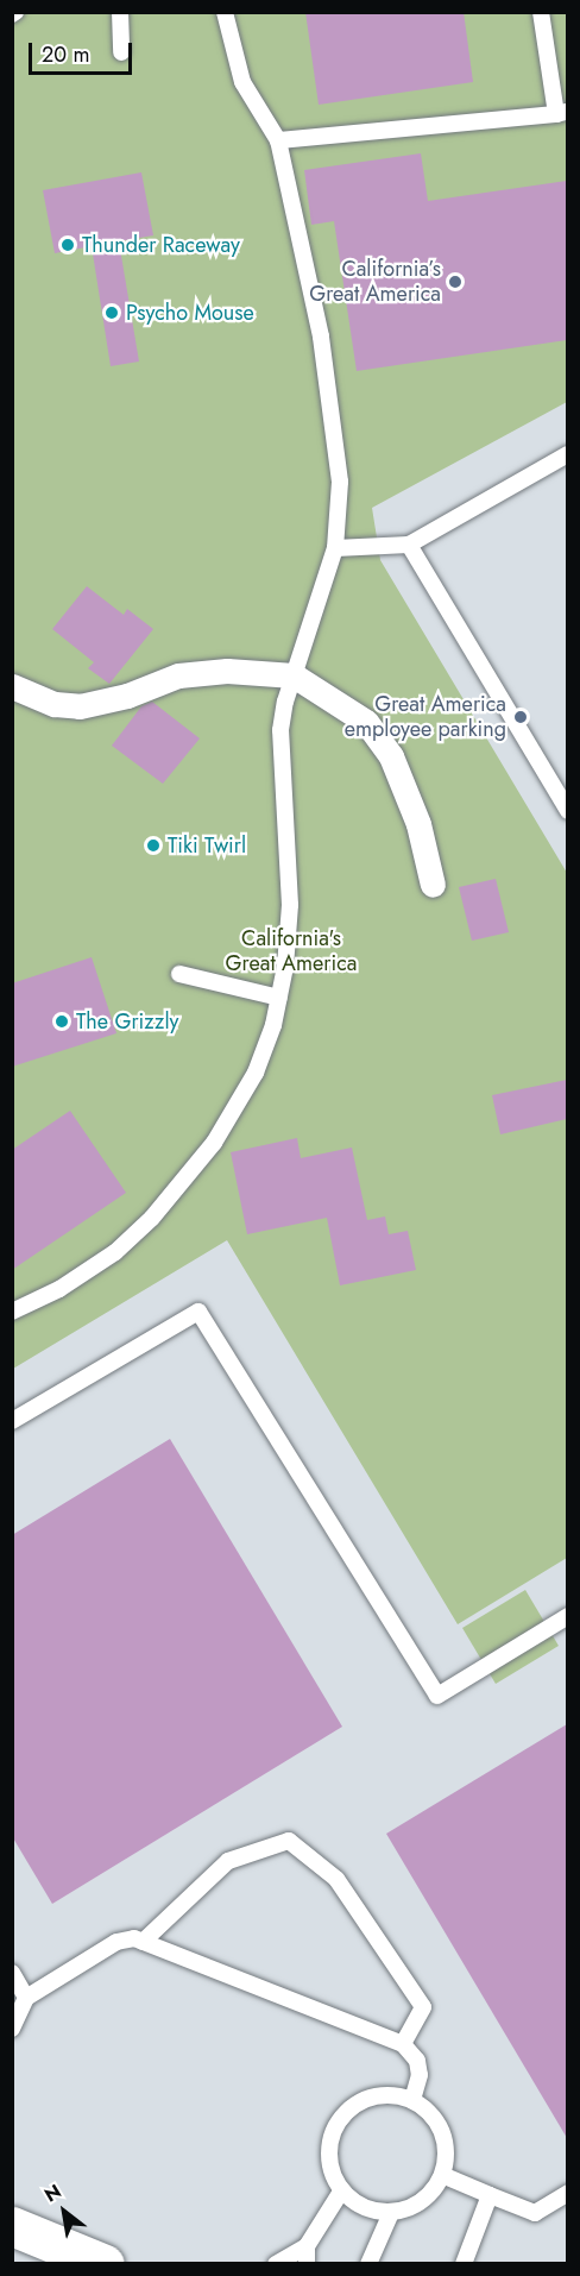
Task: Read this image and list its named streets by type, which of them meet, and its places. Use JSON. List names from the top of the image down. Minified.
{"parks":["California's Great America"],"places":["Thunder Raceway","California’s Great America","Psycho Mouse","Great America employee parking","Tiki Twirl","The Grizzly"],"scale_bar":"20 m","north":"top left"}
